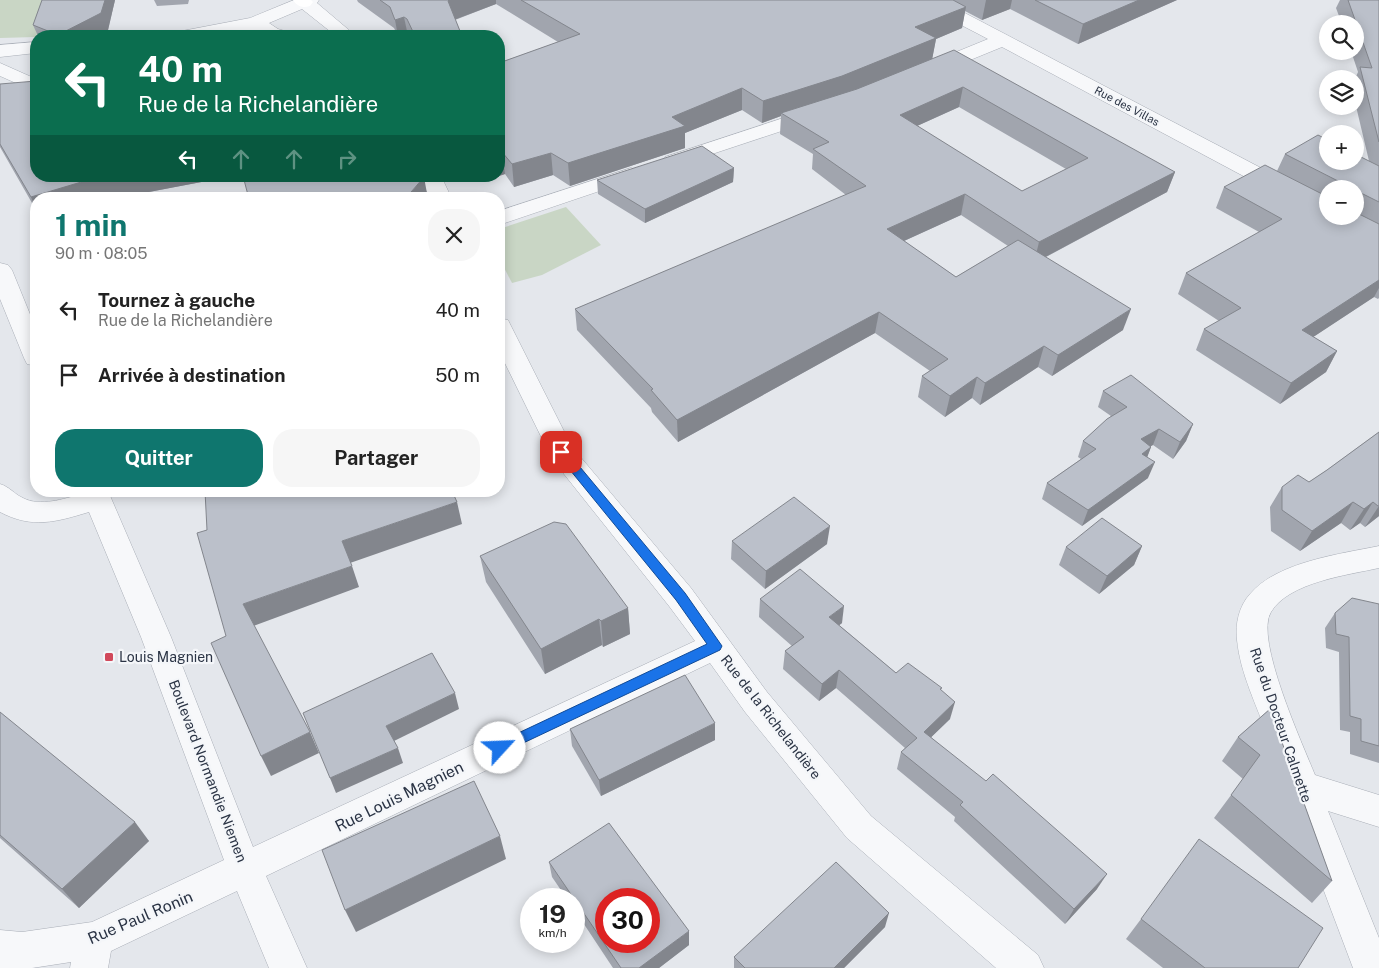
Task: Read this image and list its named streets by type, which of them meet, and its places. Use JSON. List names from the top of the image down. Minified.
{"streets":{"street":["Rue des Villas","Rue de la Richelandière","Rue du Docteur Calmette","Boulevard Normandie Niemen","Rue Louis Magnien","Rue Paul Ronin"]},"crossings":[["Rue de la Richelandière","Rue Louis Magnien"],["Boulevard Normandie Niemen","Rue Louis Magnien"],["Boulevard Normandie Niemen","Rue Paul Ronin"],["Rue Louis Magnien","Rue Paul Ronin"]],"places":{"transit":["Louis Magnien"]},"page":{"map_buttons":["+","−"],"turn":["40 m","Rue de la Richelandière"],"heading":["1 min","90 m · 08:05"],"list":[{"name":"Tournez à gauche","note":"Rue de la Richelandière","value":"40 m"},{"name":"Arrivée à destination","value":"50 m"}],"buttons":["Quitter","Partager"],"speed":"19 km/h","limit":"30"}}
